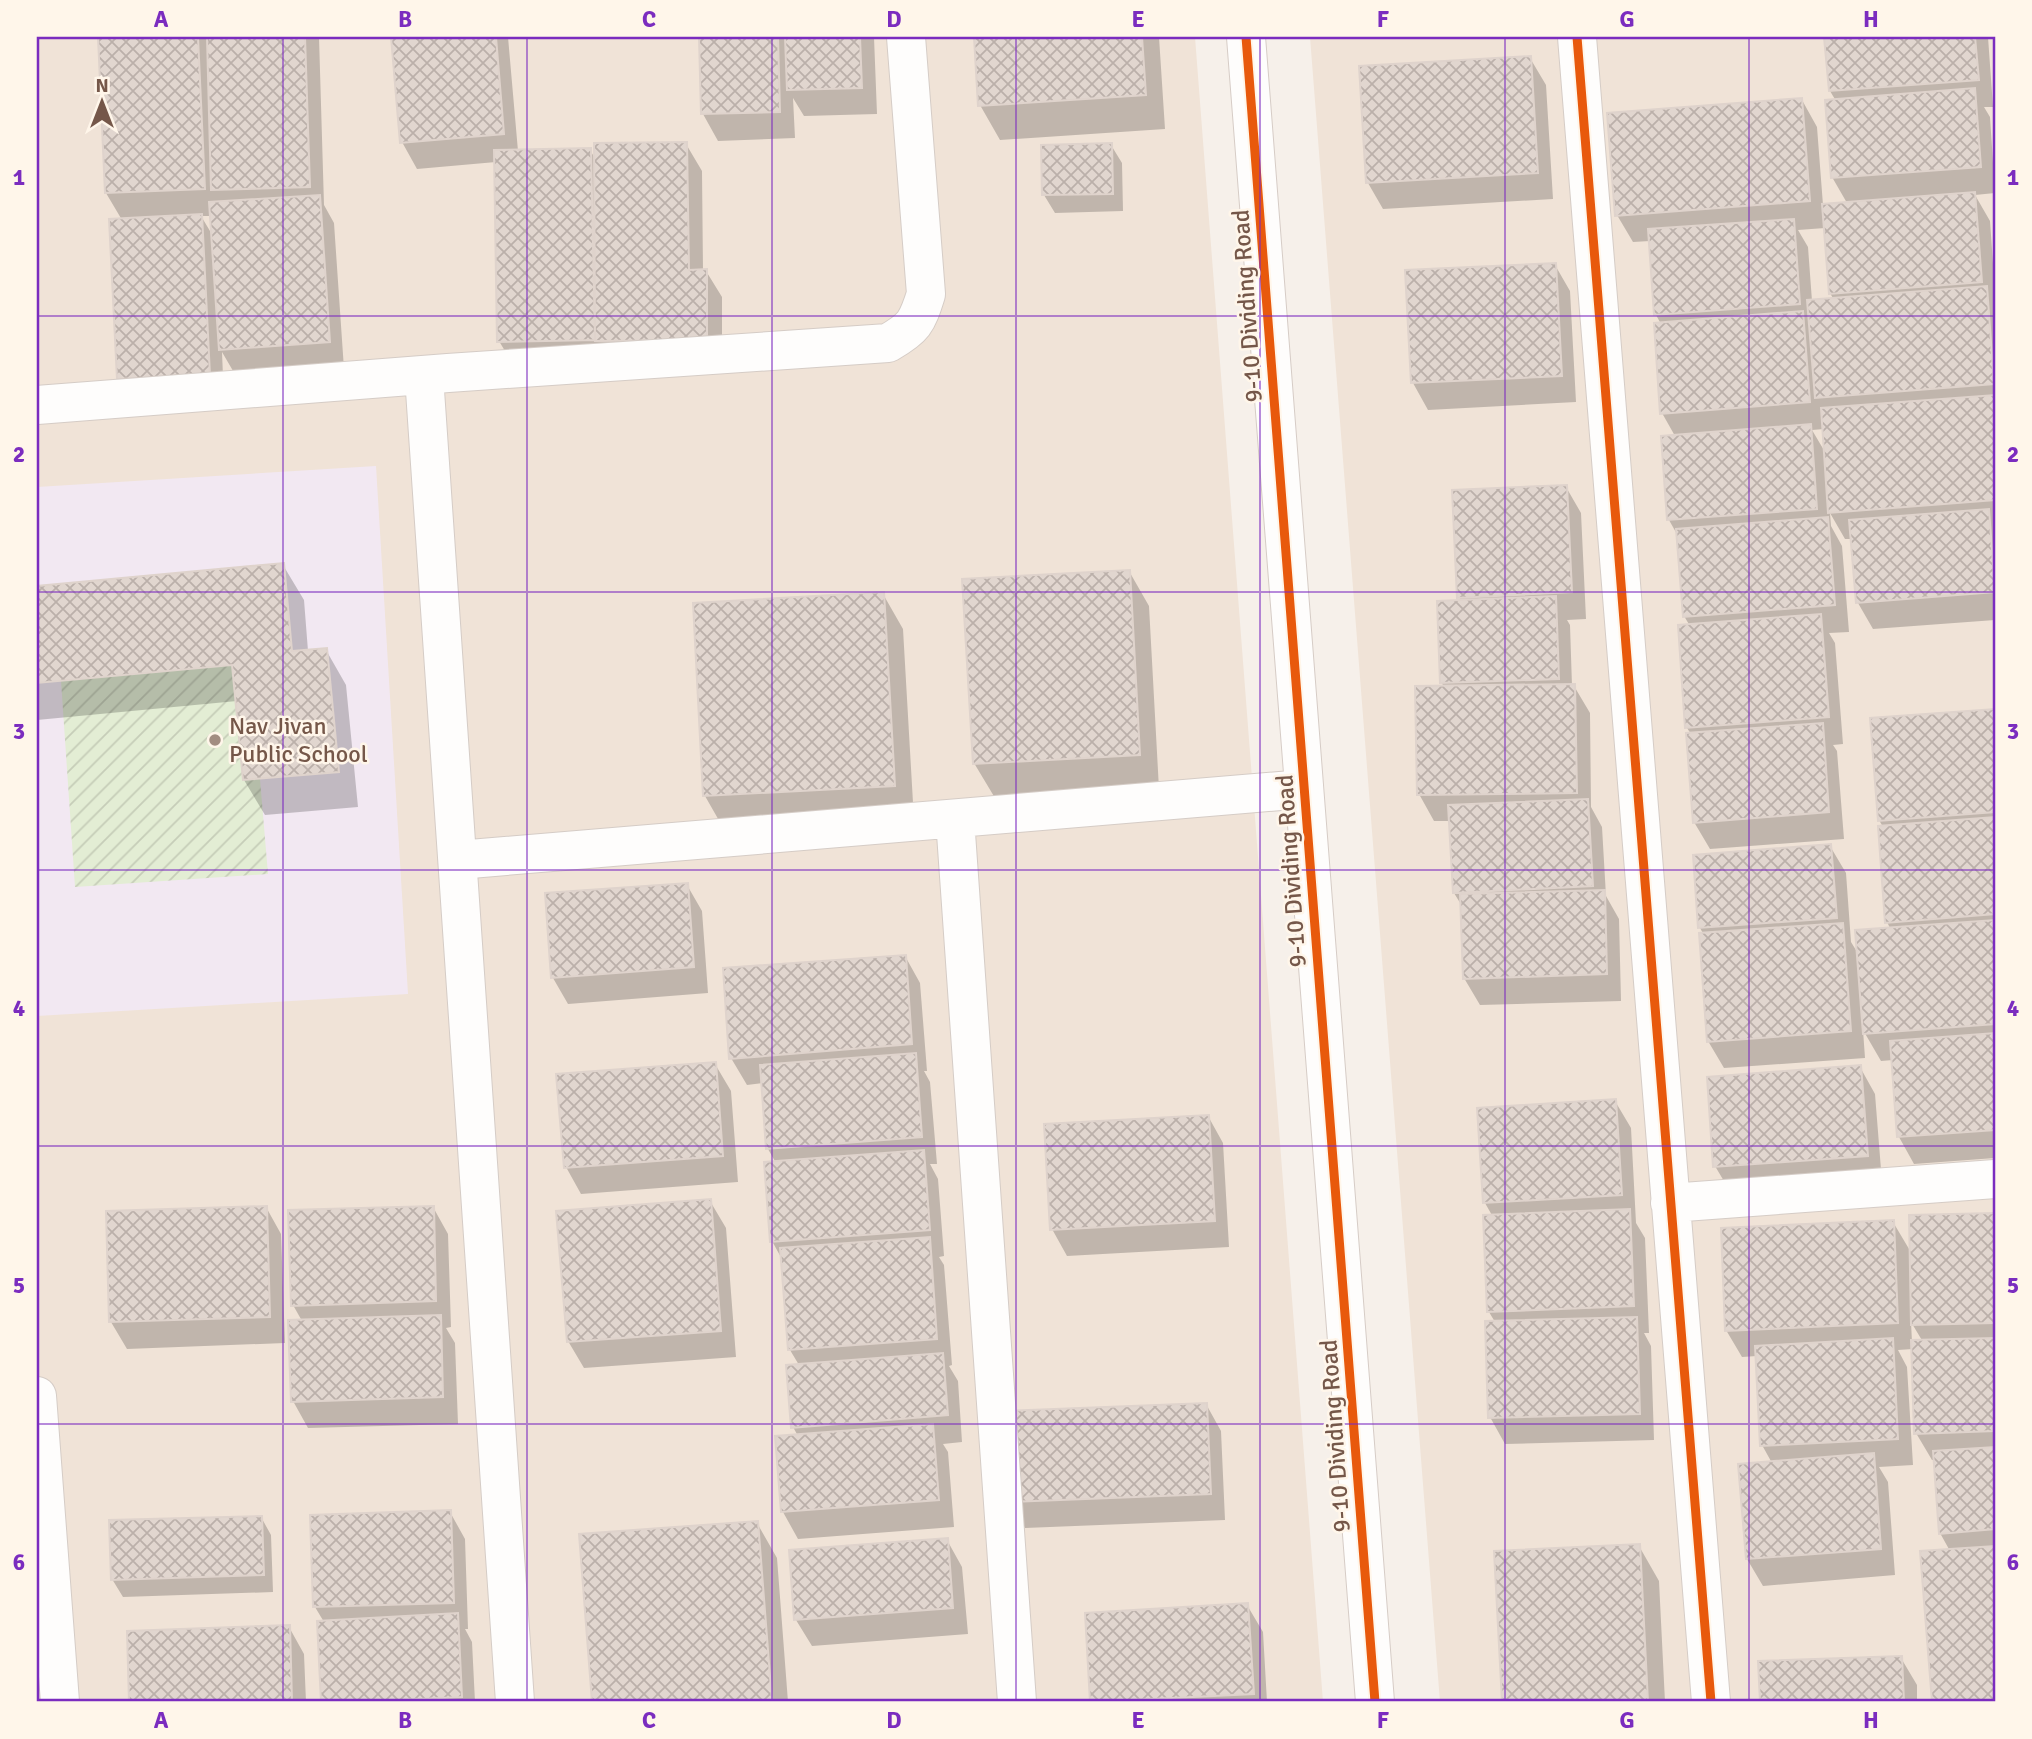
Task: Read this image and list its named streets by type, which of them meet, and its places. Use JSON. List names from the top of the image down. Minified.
{"streets":{"street":["9-10 Dividing Road"]},"places":["Nav Jivan Public School"],"north":"top","grid":{"columns":["A","B","C","D","E","F","G","H"],"rows":["1","2","3","4","5","6"]}}
